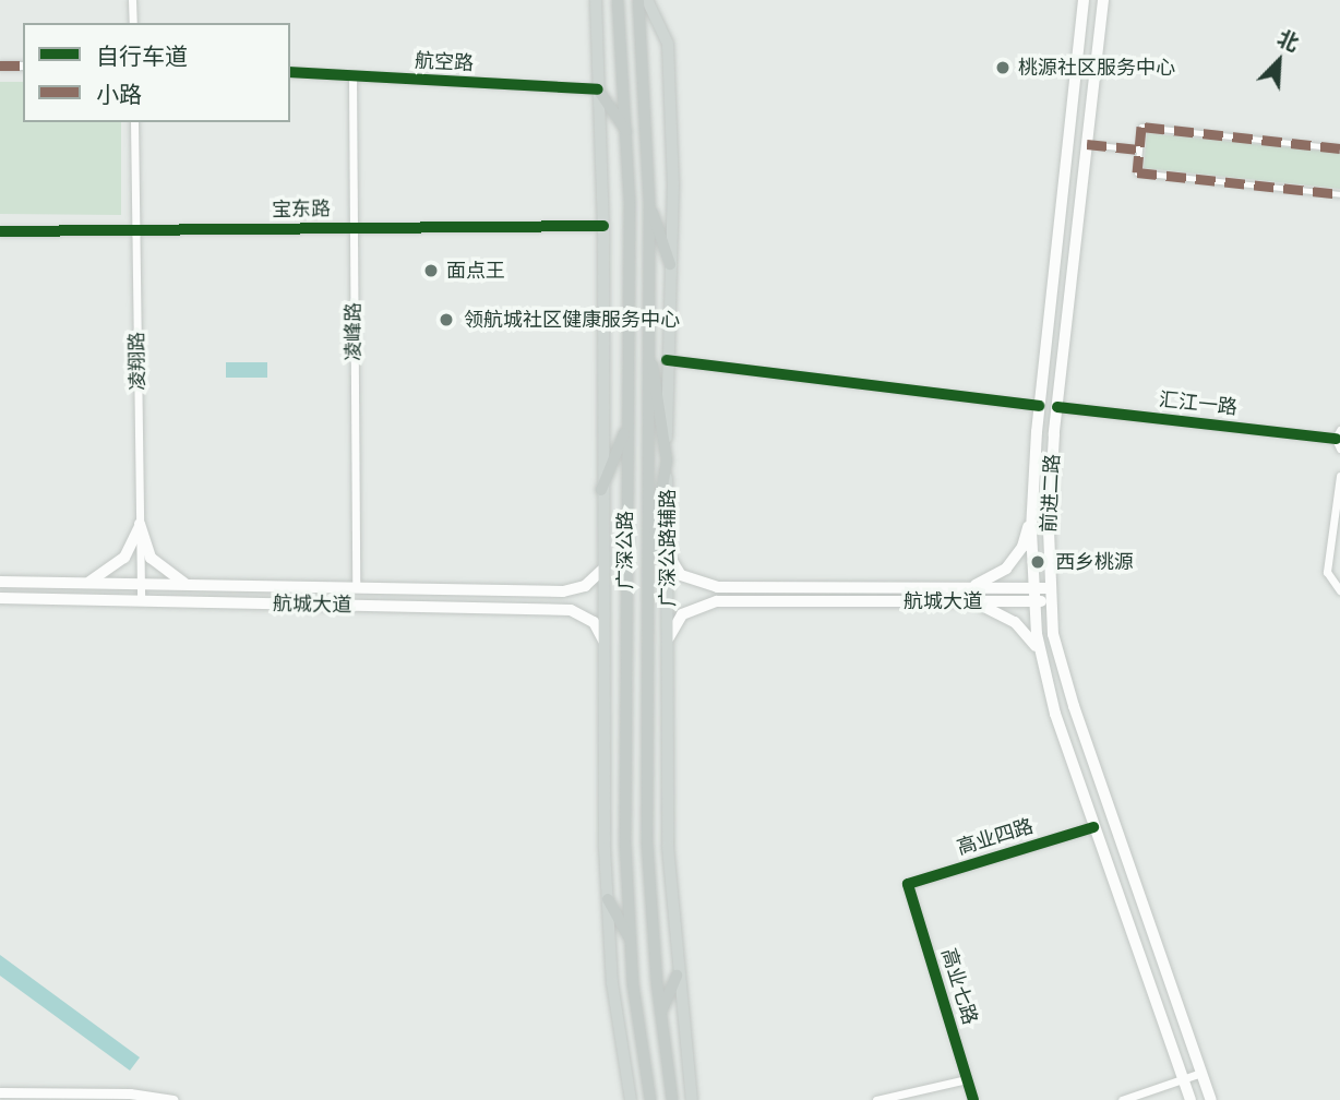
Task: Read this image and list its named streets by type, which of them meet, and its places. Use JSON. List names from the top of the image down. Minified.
{"streets":{"highway":["广深公路"],"main road":["前进二路","广深公路辅路","航城大道"],"street":["航空路","宝东路","凌峰路","凌翔路","汇江一路","高业四路","高业七路"]},"crossings":[["航空路","凌峰路"],["宝东路","凌峰路"],["宝东路","凌翔路"],["凌峰路","航城大道"],["凌翔路","航城大道"],["汇江一路","前进二路"],["前进二路","航城大道"],["前进二路","高业四路"],["广深公路辅路","航城大道"],["高业四路","高业七路"]],"places":["桃源社区服务中心","面点王","领航城社区健康服务中心","西乡桃源"],"legend":["自行车道","小路"],"north":"top right"}
